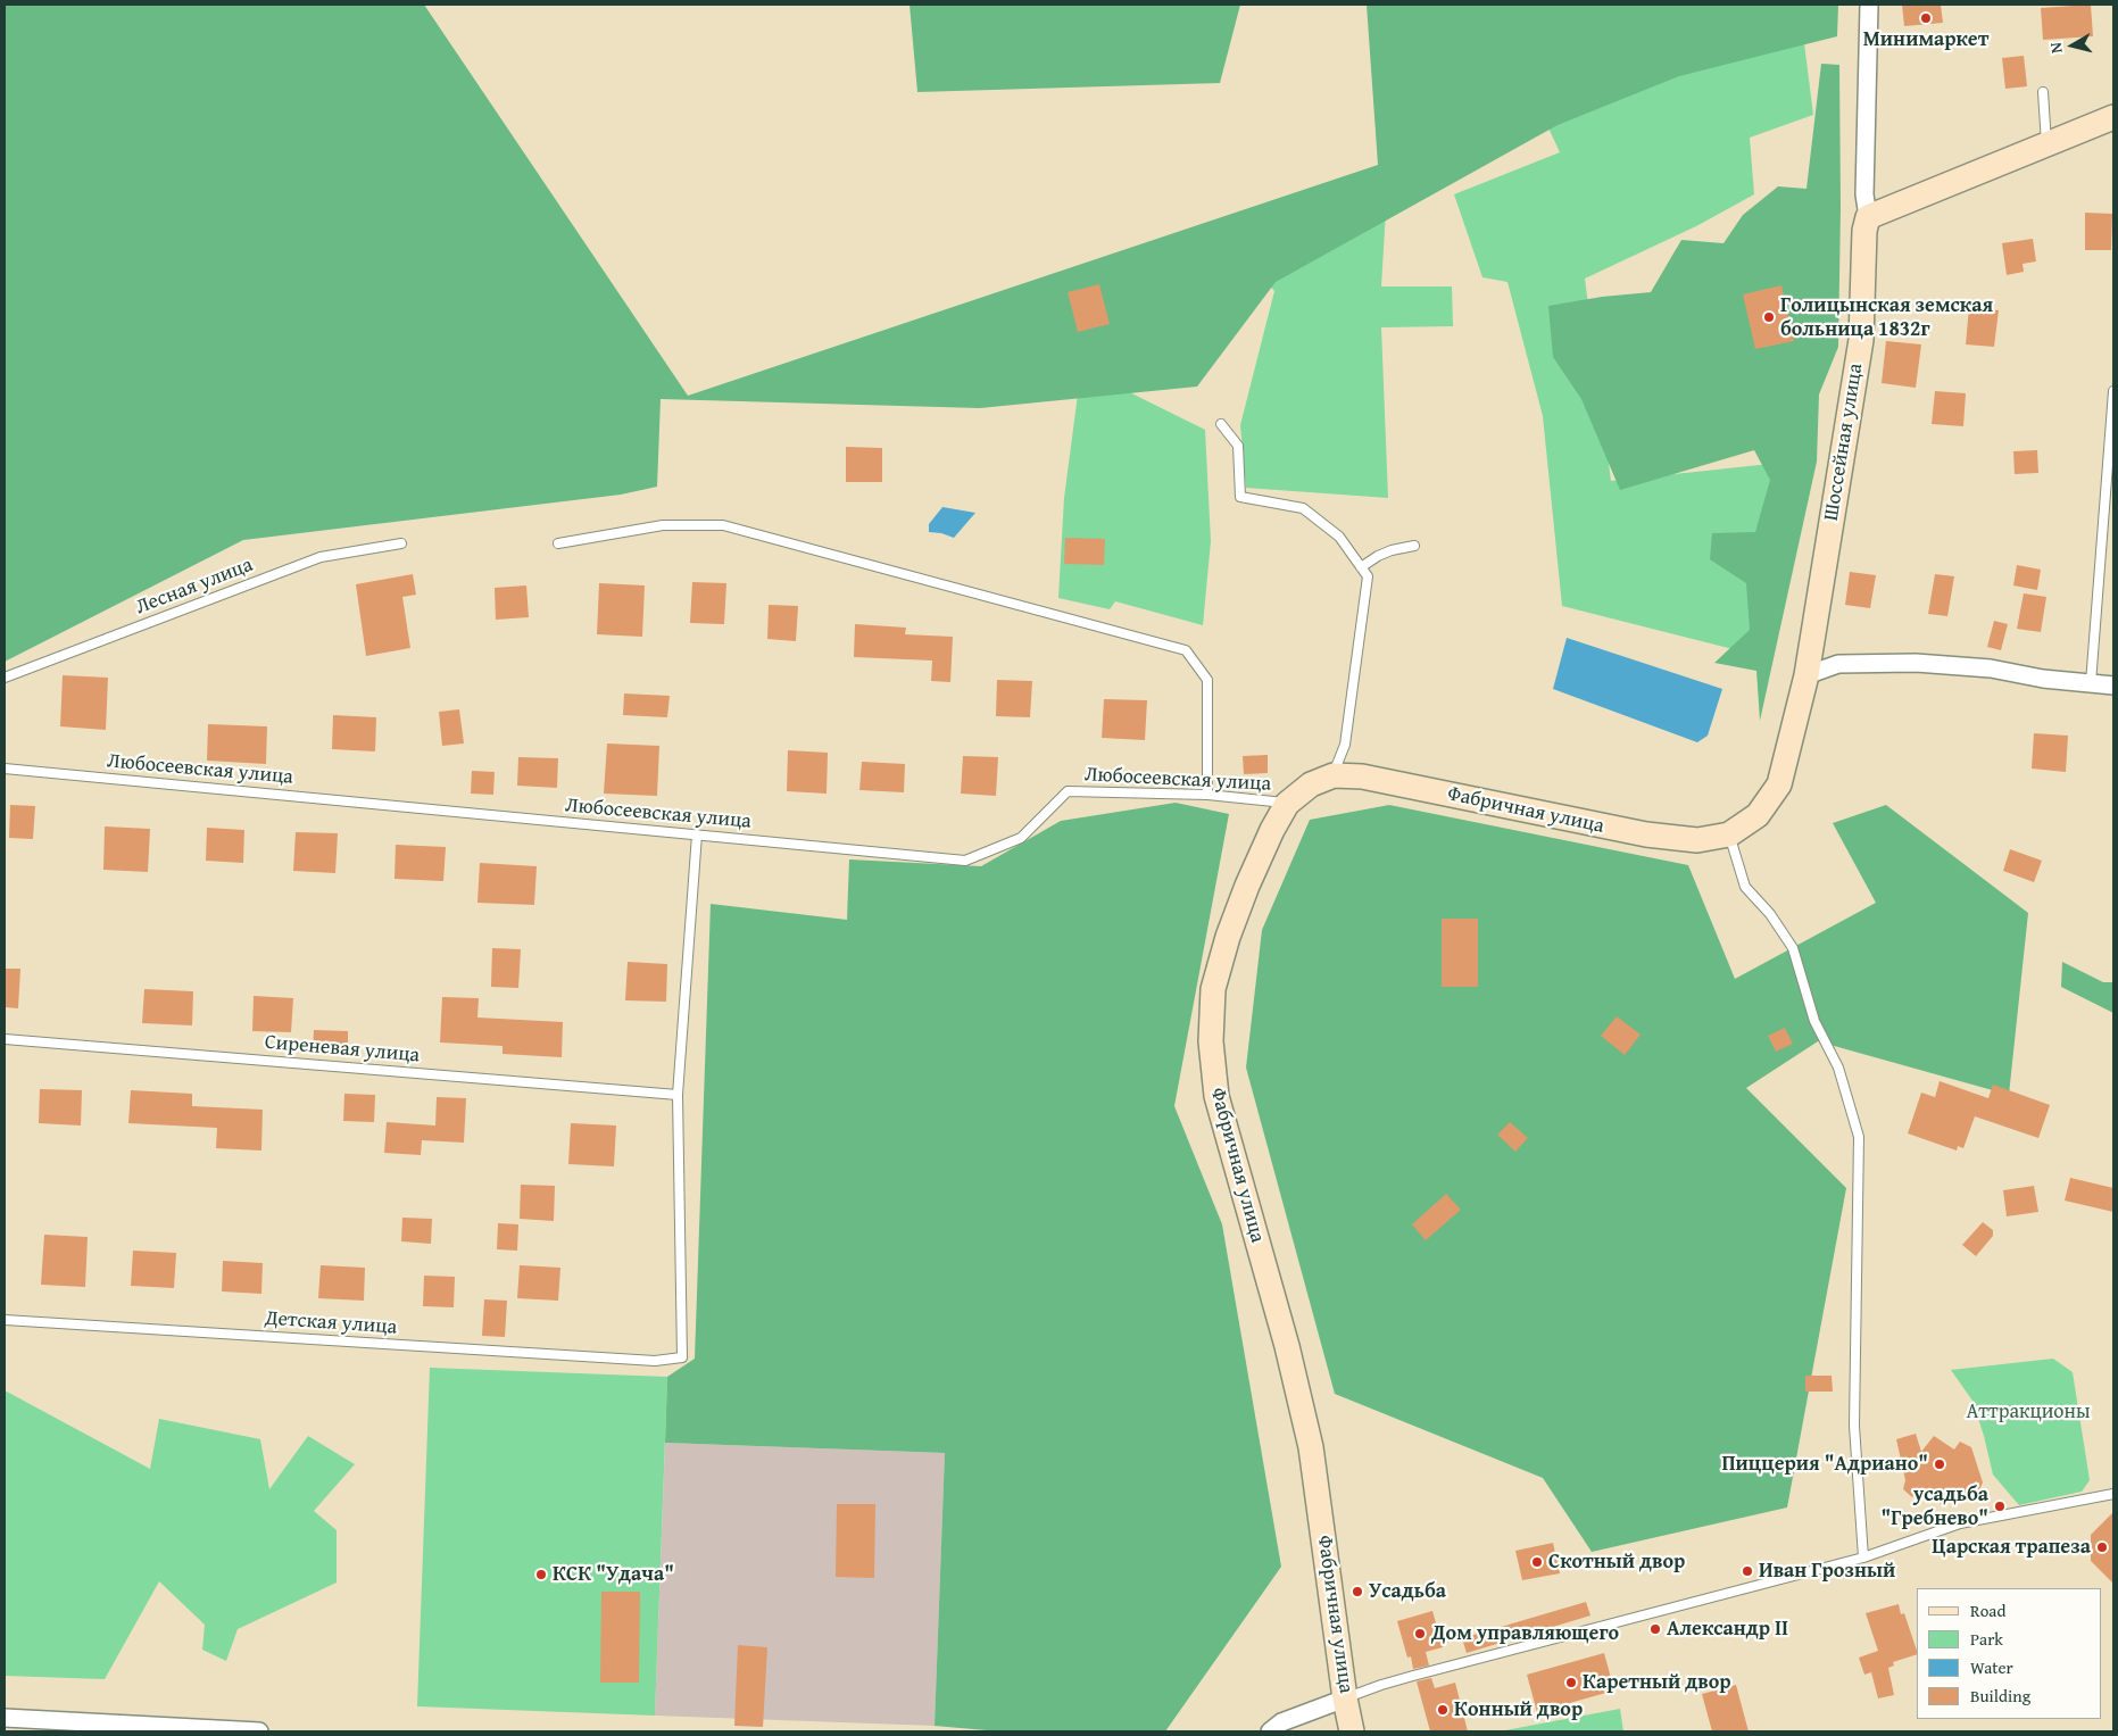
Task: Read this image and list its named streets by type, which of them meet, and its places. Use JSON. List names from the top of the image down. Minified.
{"streets":{"street":["Шоссейная улица","Фабричная улица"],"lane":["Лесная улица","Любосеевская улица","Сиреневая улица","Детская улица"]},"crossings":[["Шоссейная улица","Фабричная улица"],["Любосеевская улица","Фабричная улица"],["Сиреневая улица","Детская улица"]],"parks":["Аттракционы"],"places":["Минимаркет","Голицынская земская больница 1832г","Пиццерия \"Адриано\"","усадьба \"Гребнево\"","Царская трапеза","Скотный двор","Иван Грозный","КСК \"Удача\"","Усадьба","Александр II","Дом управляющего","Каретный двор","Конный двор"],"legend":["Road","Park","Water","Building"],"north":"left"}
